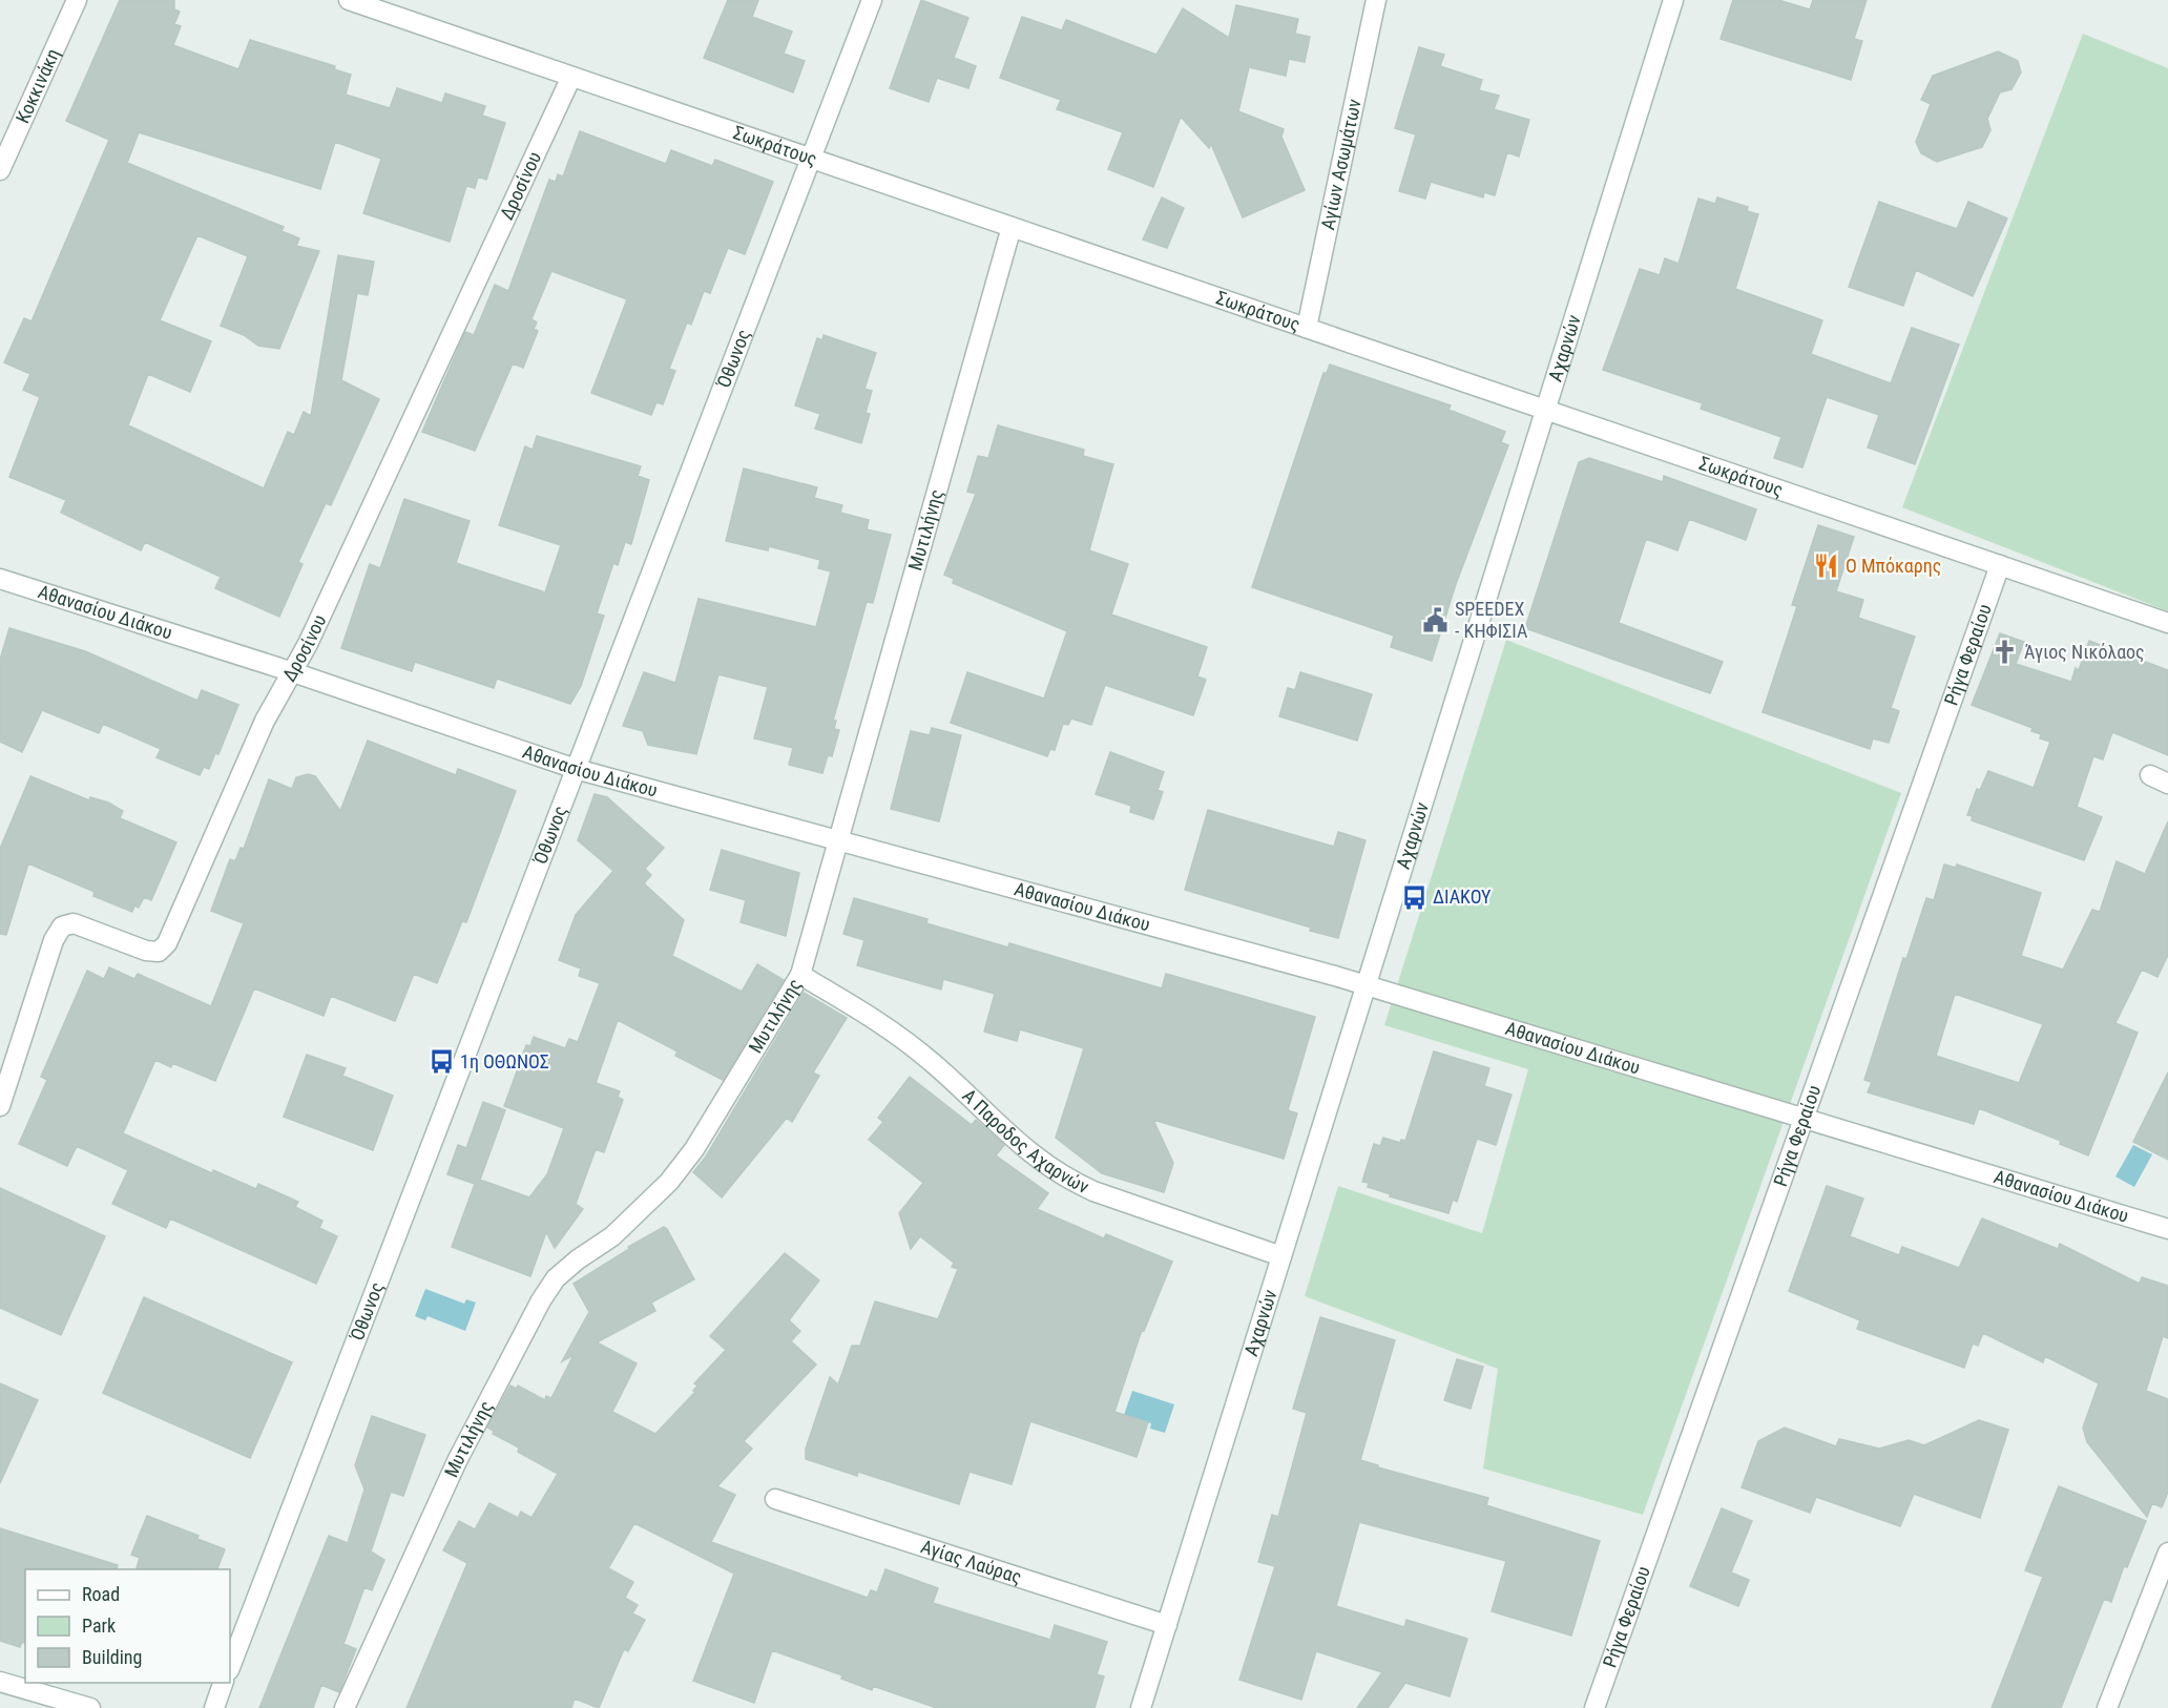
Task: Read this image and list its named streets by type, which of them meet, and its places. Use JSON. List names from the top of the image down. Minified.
{"streets":{"street":["Κοκκινάκη","Σωκράτους","Αγίων Ασωμάτων","Δροσίνου","Αχαρνών","Όθωνος","Μυτιλήνης","Αθανασίου Διάκου","Ρήγα Φεραίου","Α Παροδος Αχαρνών","Αγίας Λαύρας"]},"crossings":[["Σωκράτους","Αγίων Ασωμάτων"],["Σωκράτους","Δροσίνου"],["Σωκράτους","Αχαρνών"],["Σωκράτους","Όθωνος"],["Σωκράτους","Μυτιλήνης"],["Σωκράτους","Ρήγα Φεραίου"],["Δροσίνου","Αθανασίου Διάκου"],["Αχαρνών","Αθανασίου Διάκου"],["Αχαρνών","Α Παροδος Αχαρνών"],["Αχαρνών","Αγίας Λαύρας"],["Όθωνος","Αθανασίου Διάκου"],["Μυτιλήνης","Αθανασίου Διάκου"],["Μυτιλήνης","Α Παροδος Αχαρνών"],["Αθανασίου Διάκου","Ρήγα Φεραίου"]],"places":{"restaurant":["Ο Μπόκαρης"],"public building":["SPEEDEX - ΚΗΦΙΣΙΑ"],"church":["Άγιος Νικόλαος"],"bus stop":["ΔΙΑΚΟΥ","1η ΟΘΩΝΟΣ"]},"legend":["Road","Park","Building"]}
